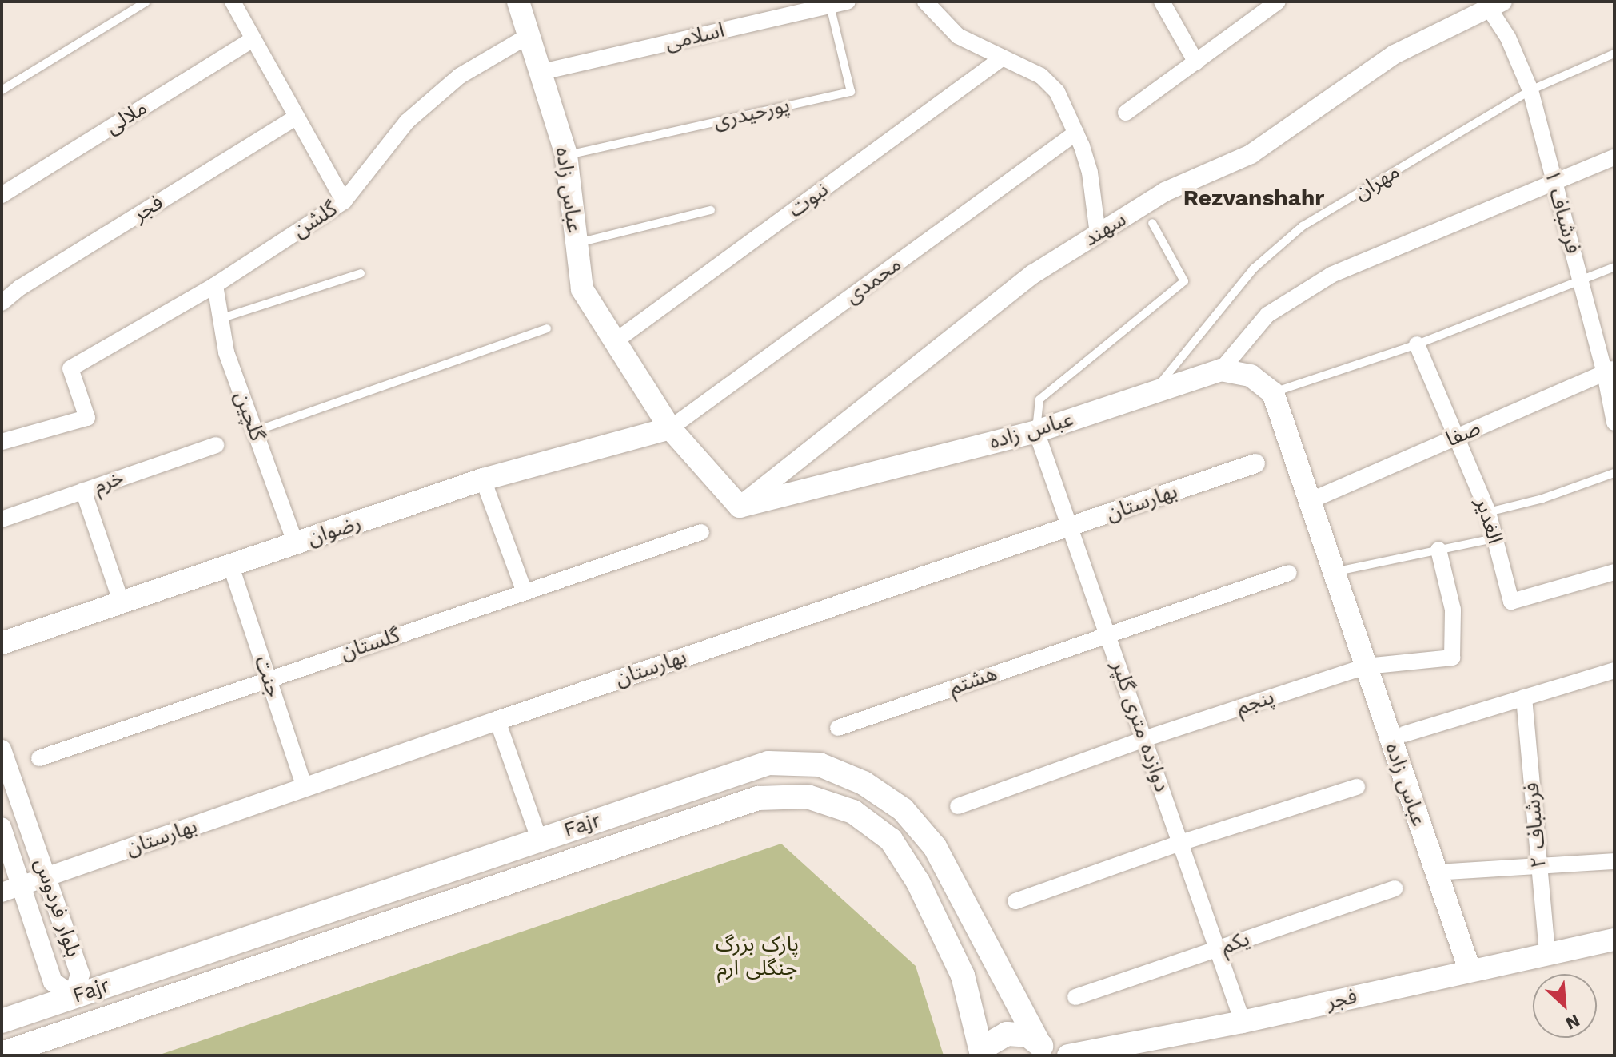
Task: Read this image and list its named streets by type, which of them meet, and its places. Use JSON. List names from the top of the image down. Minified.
{"streets":{"main road":["عباس زاده","فجر","رضوان","Fajr"],"street":["اسلامی","ملالی","نبوت","فرشباف ۱","گلشن","سهند","محمدی","گلچین","صفا","خرم","بهارستان","الغدیر","گلستان","جنت","هشتم","پنجم","دوازده متری گلپر","فرشباف ۲","بلوار فردوس","یکم"],"lane":["پورحیدری","مهران"]},"crossings":[["اسلامی","پورحیدری"],["اسلامی","عباس زاده"],["پورحیدری","عباس زاده"],["مهران","عباس زاده"],["مهران","فرشباف ۱"],["عباس زاده","نبوت"],["عباس زاده","فجر"],["عباس زاده","گلشن"],["عباس زاده","سهند"],["عباس زاده","محمدی"],["عباس زاده","صفا"],["عباس زاده","رضوان"],["عباس زاده","پنجم"],["عباس زاده","دوازده متری گلپر"],["فجر","دوازده متری گلپر"],["فجر","فرشباف ۲"],["فرشباف ۱","سهند"],["فرشباف ۱","صفا"],["گلشن","گلچین"],["محمدی","رضوان"],["گلچین","رضوان"],["صفا","الغدیر"],["بهارستان","جنت"],["بهارستان","دوازده متری گلپر"],["بهارستان","بلوار فردوس"],["رضوان","جنت"],["گلستان","جنت"],["هشتم","دوازده متری گلپر"],["پنجم","دوازده متری گلپر"],["دوازده متری گلپر","یکم"],["Fajr","بلوار فردوس"]],"districts":["Rezvanshahr"],"parks":["پارک بزرگ جنگلی ارم"],"north":"bottom right"}
